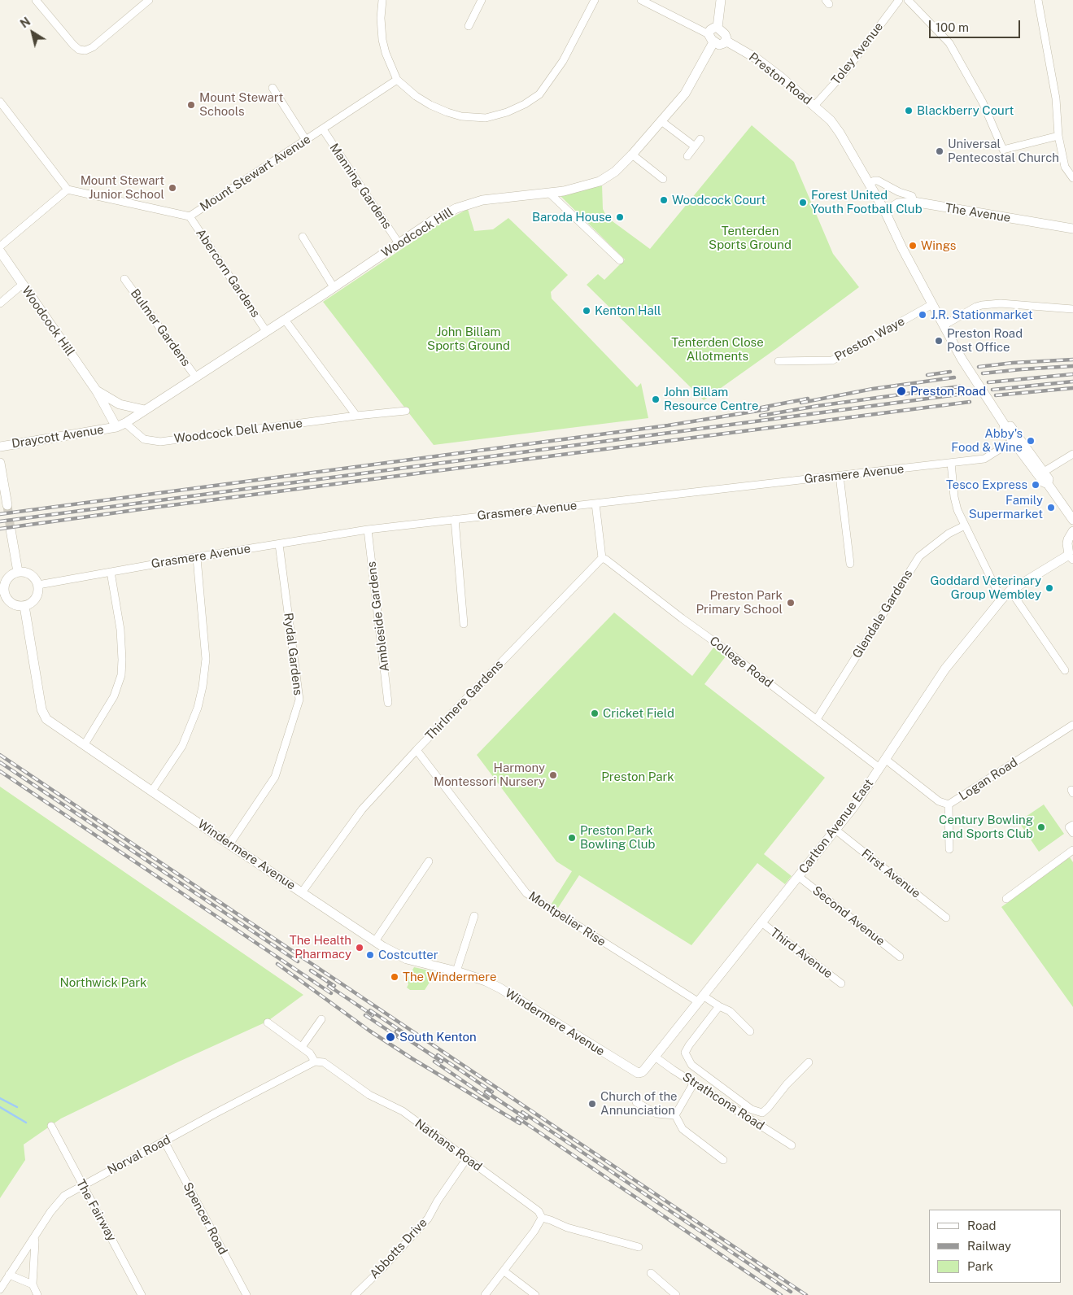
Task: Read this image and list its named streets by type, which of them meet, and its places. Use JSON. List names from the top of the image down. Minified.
{"streets":{"street":["Toley Avenue","Preston Road","Mount Stewart Avenue","Manning Gardens","The Avenue","Woodcock Hill","Abercorn Gardens","Bulmer Gardens","Preston Waye","Woodcock Dell Avenue","Draycott Avenue","Grasmere Avenue","Glendale Gardens","Ambleside Gardens","Rydal Gardens","College Road","Thirlmere Gardens","Logan Road","Carlton Avenue East","Windermere Avenue","First Avenue","Second Avenue","Montpelier Rise","Third Avenue","Strathcona Road","Nathans Road","Norval Road","The Fairway","Spencer Road","Abbotts Drive"]},"crossings":[["Toley Avenue","Preston Road"],["Preston Road","The Avenue"],["Preston Road","Woodcock Hill"],["Preston Road","Preston Waye"],["Preston Road","Grasmere Avenue"],["Mount Stewart Avenue","Manning Gardens"],["Mount Stewart Avenue","Abercorn Gardens"],["Manning Gardens","Woodcock Hill"],["Woodcock Hill","Abercorn Gardens"],["Woodcock Hill","Bulmer Gardens"],["Woodcock Hill","Woodcock Dell Avenue"],["Woodcock Hill","Draycott Avenue"],["Grasmere Avenue","Ambleside Gardens"],["Grasmere Avenue","Rydal Gardens"],["Grasmere Avenue","Windermere Avenue"],["Glendale Gardens","College Road"],["Rydal Gardens","Windermere Avenue"],["College Road","Thirlmere Gardens"],["College Road","Carlton Avenue East"],["Thirlmere Gardens","Windermere Avenue"],["Thirlmere Gardens","Montpelier Rise"],["Logan Road","Carlton Avenue East"],["Carlton Avenue East","Windermere Avenue"],["Carlton Avenue East","First Avenue"],["Carlton Avenue East","Second Avenue"],["Carlton Avenue East","Montpelier Rise"],["Carlton Avenue East","Third Avenue"],["Carlton Avenue East","Strathcona Road"],["Nathans Road","Norval Road"],["Nathans Road","Abbotts Drive"],["Norval Road","The Fairway"],["Norval Road","Spencer Road"]],"parks":["Tenterden Sports Ground","John Billam Sports Ground","Tenterden Close Allotments","Preston Park","Northwick Park"],"places":["Mount Stewart Schools","Blackberry Court","Universal Pentecostal Church","Mount Stewart Junior School","Woodcock Court","Forest United Youth Football Club","Baroda House","Wings","Kenton Hall","J.R. Stationmarket","Preston Road Post Office","Preston Road","John Billam Resource Centre","Abby's Food & Wine","Tesco Express","Family Supermarket","Goddard Veterinary Group Wembley","Preston Park Primary School","Cricket Field","Harmony Montessori Nursery","Century Bowling and Sports Club","Preston Park Bowling Club","The Health Pharmacy","Costcutter","The Windermere","South Kenton","Church of the Annunciation"],"legend":["Road","Railway","Park"],"scale_bar":"100 m","north":"top left"}
